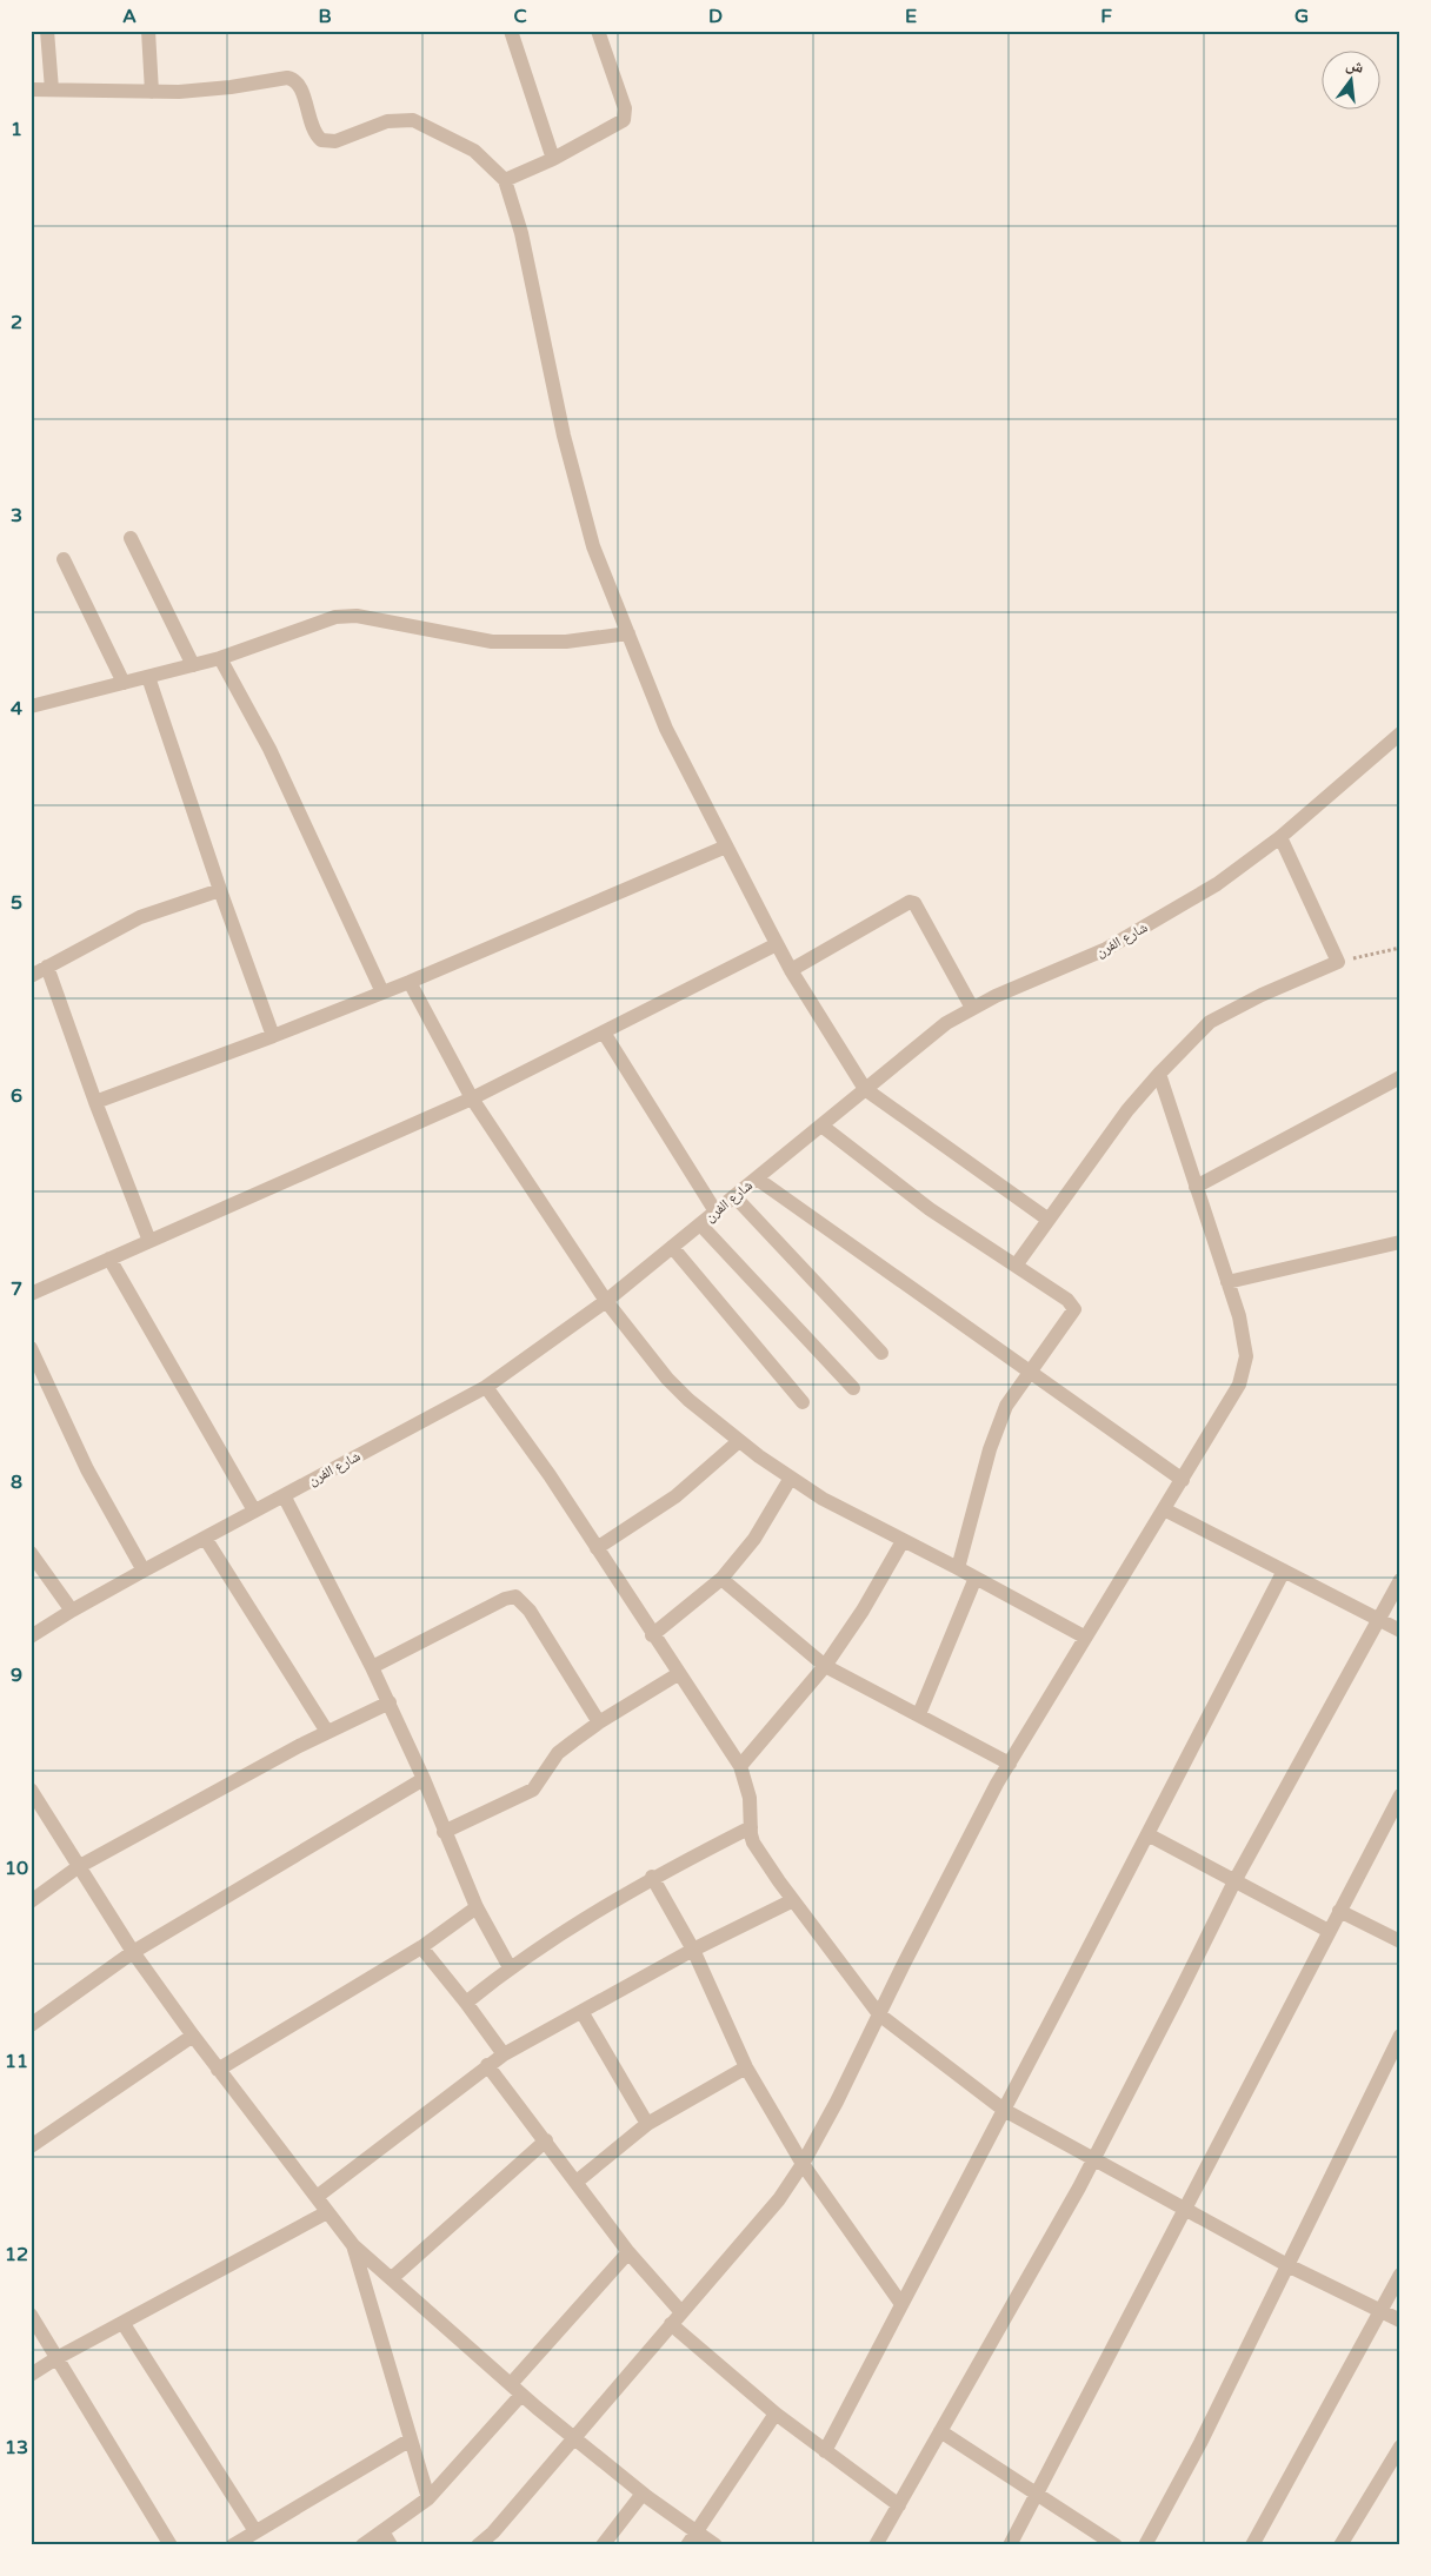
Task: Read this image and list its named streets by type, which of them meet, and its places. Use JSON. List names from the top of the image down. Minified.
{"streets":{"street":["شارع الفرن"]},"north":"top","grid":{"columns":["A","B","C","D","E","F","G"],"rows":["1","2","3","4","5","6","7","8","9","10","11","12","13"]}}
